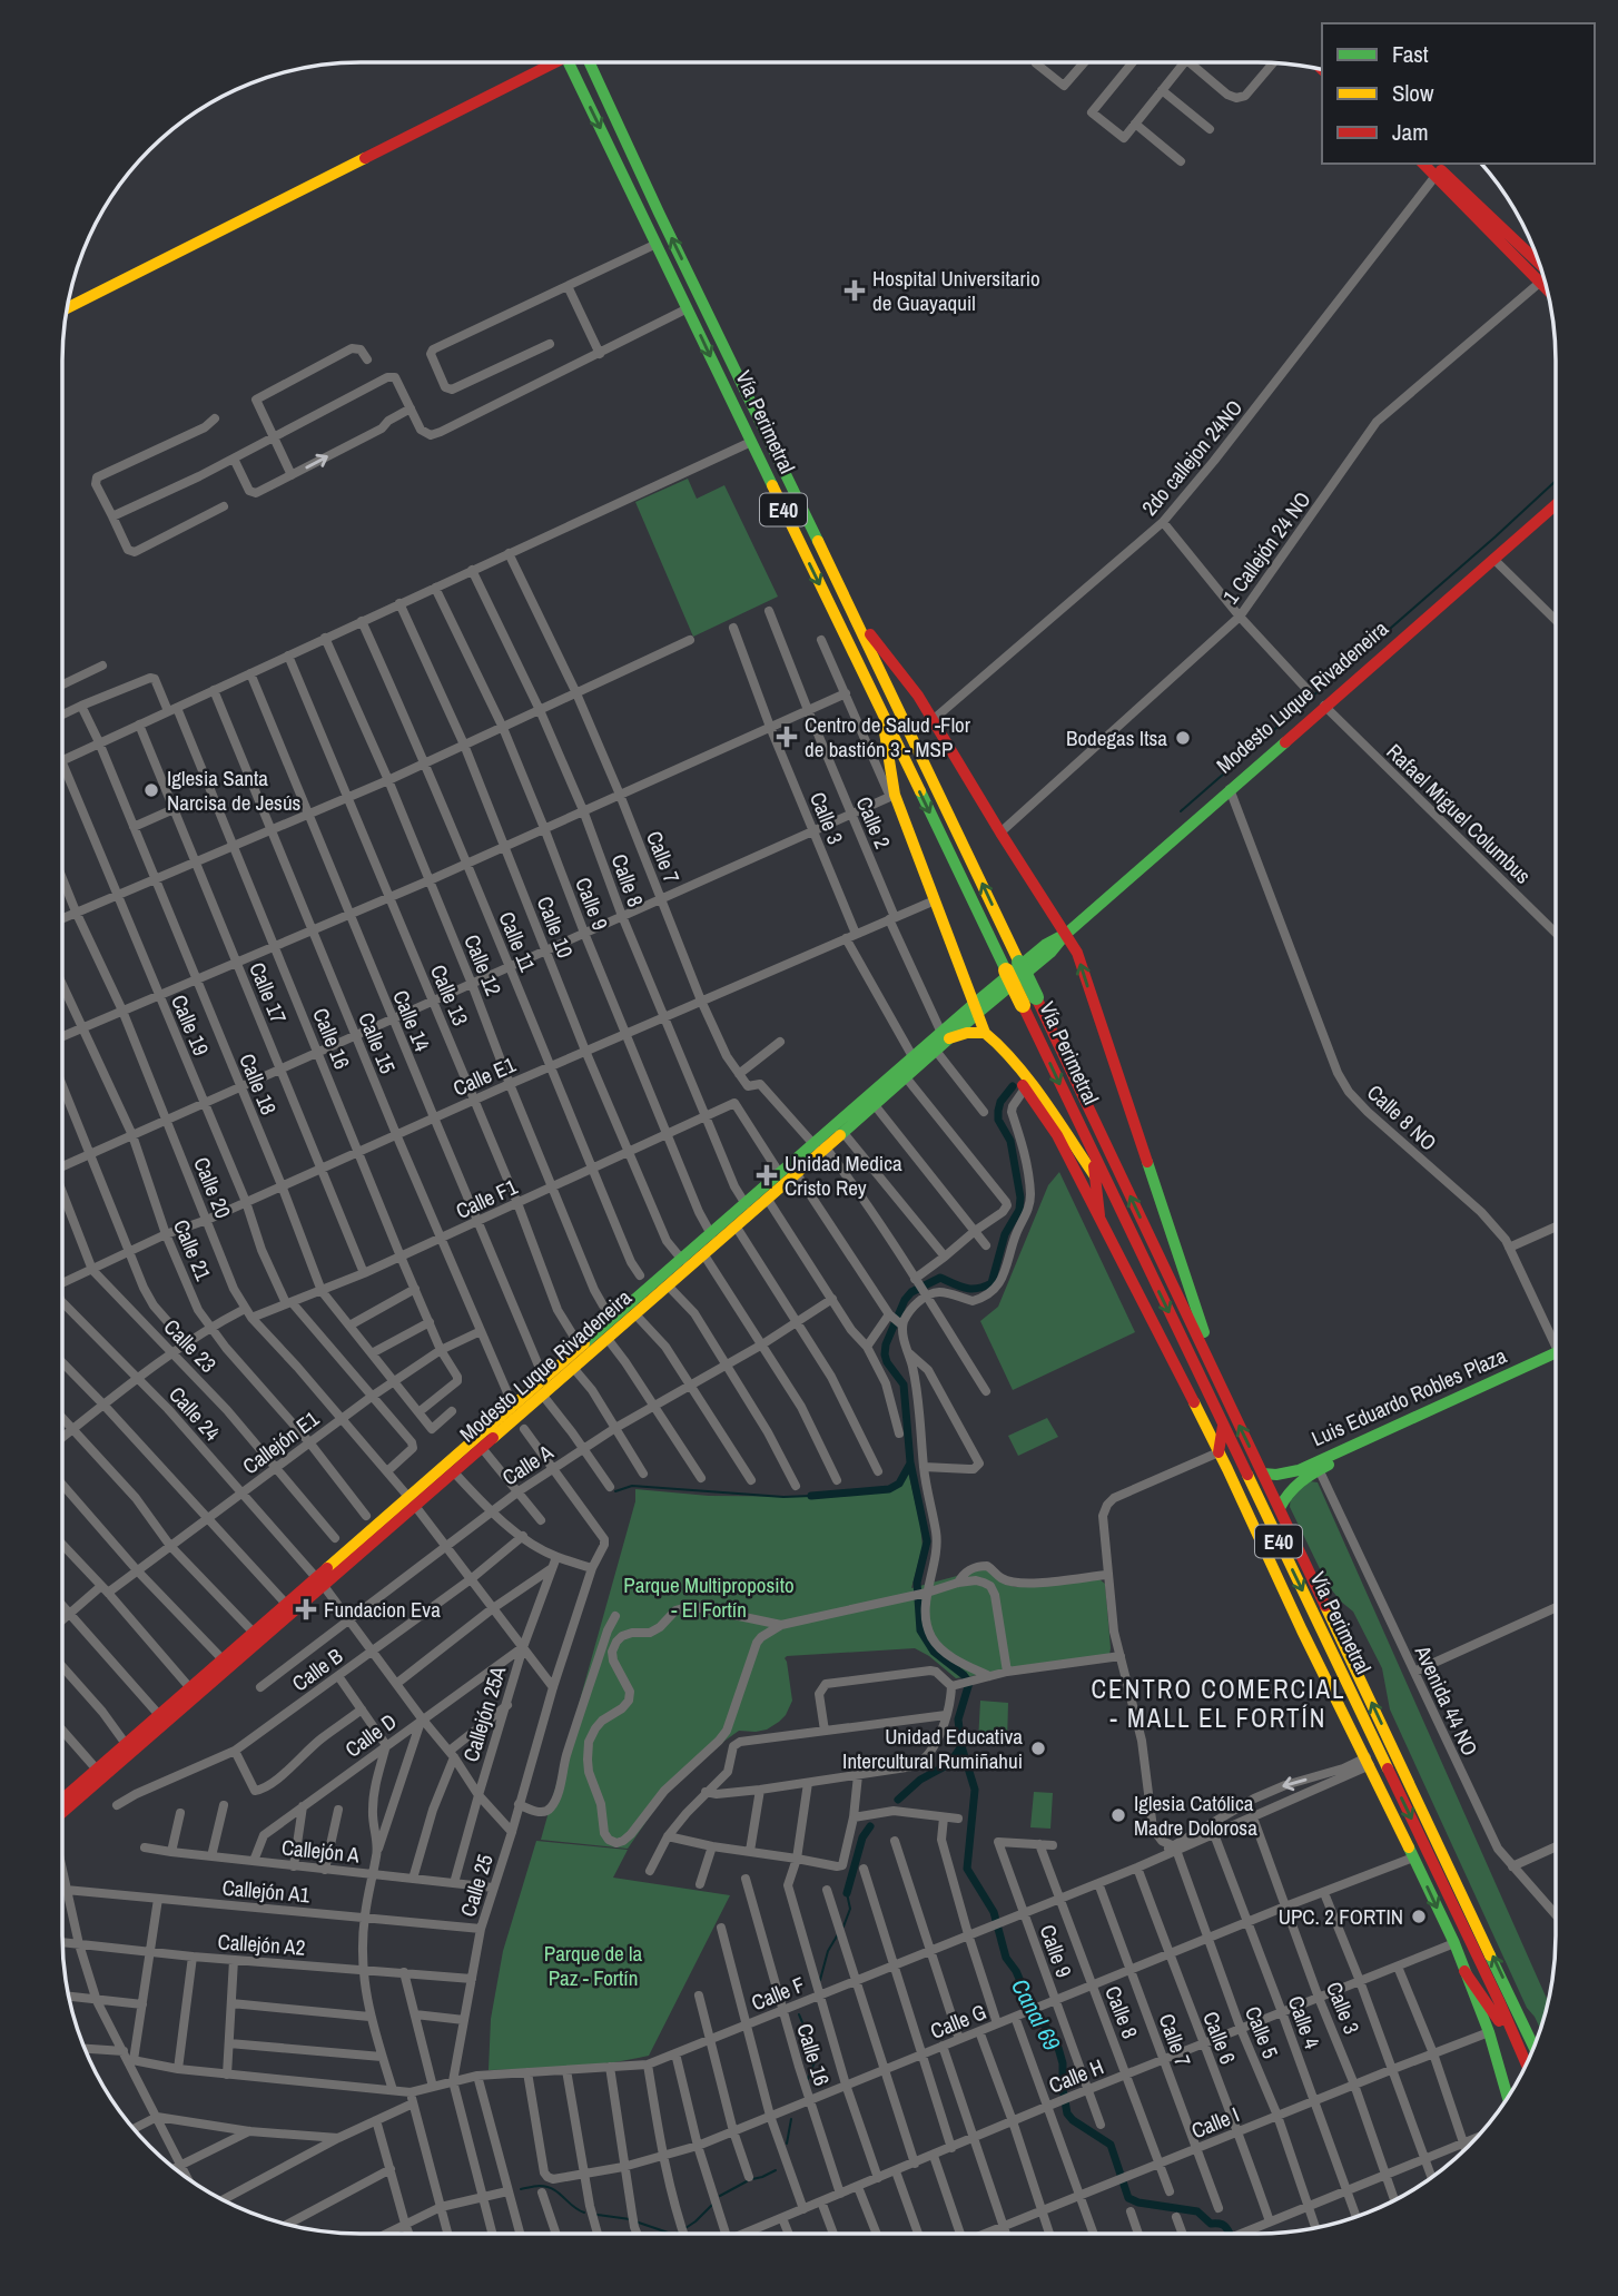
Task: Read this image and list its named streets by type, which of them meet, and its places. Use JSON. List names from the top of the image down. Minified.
{"streets":{"main road":["Vía Perimetral","E40","Modesto Luque Rivadeneira","Luis Eduardo Robles Plaza"],"street":["2do callejon 24NO","1 Callejón 24 NO","Rafael Miguel Columbus","Calle 3","Calle 2","Calle 7","Calle 8","Calle 9","Calle 10","Calle 11","Calle 12","Calle 17","Calle 13","Calle 14","Calle 19","Calle 16","Calle 15","Calle E1","Calle 18","Calle 8 NO","Calle 20","Calle F1","Calle 21","Calle 23","Calle 24","Callejón E1","Calle A","Calle B","Avenida 44 NO","Callejón 25A","Calle D","Callejón A","Calle 25","Callejón A1","Callejón A2","Calle F","Calle G","Calle 4","Calle 5","Calle 6","Calle H","Calle I"]},"crossings":[["Vía Perimetral","Luis Eduardo Robles Plaza"],["Vía Perimetral","Calle F"],["Vía Perimetral","Calle G"],["Vía Perimetral","Calle 5"],["Vía Perimetral","Calle H"],["Vía Perimetral","Calle I"],["Modesto Luque Rivadeneira","Rafael Miguel Columbus"],["Modesto Luque Rivadeneira","Calle 3"],["Modesto Luque Rivadeneira","Calle 2"],["Modesto Luque Rivadeneira","Calle 7"],["Modesto Luque Rivadeneira","Calle 8"],["Modesto Luque Rivadeneira","Calle 9"],["Modesto Luque Rivadeneira","Calle 10"],["Modesto Luque Rivadeneira","Calle 13"],["Modesto Luque Rivadeneira","Calle 14"],["Modesto Luque Rivadeneira","Calle 15"],["Modesto Luque Rivadeneira","Calle 8 NO"],["Modesto Luque Rivadeneira","Calle 20"],["Modesto Luque Rivadeneira","Calle F1"],["Modesto Luque Rivadeneira","Calle 24"],["Calle 3","Calle E1"],["Calle 3","Calle F"],["Calle 3","Calle G"],["Calle 3","Calle H"],["Calle 3","Calle I"],["Calle 2","Calle E1"],["Calle 7","Calle E1"],["Calle 7","Calle F"],["Calle 7","Calle G"],["Calle 7","Calle H"],["Calle 7","Calle I"],["Calle 8","Calle 9"],["Calle 8","Calle E1"],["Calle 8","Calle F1"],["Calle 8","Calle F"],["Calle 8","Calle G"],["Calle 8","Calle H"],["Calle 8","Calle I"],["Calle 9","Calle E1"],["Calle 9","Calle F1"],["Calle 9","Calle F"],["Calle 9","Calle G"],["Calle 9","Calle H"],["Calle 10","Calle E1"],["Calle 10","Calle F1"],["Calle 11","Calle E1"],["Calle 11","Calle F1"],["Calle 12","Calle E1"],["Calle 12","Calle F1"],["Calle 17","Calle E1"],["Calle 17","Calle F1"],["Calle 13","Calle E1"],["Calle 13","Calle F1"],["Calle 14","Calle E1"],["Calle 14","Calle F1"],["Calle 14","Calle A"],["Calle 19","Calle E1"],["Calle 19","Calle 20"],["Calle 19","Calle F1"],["Calle 19","Callejón E1"],["Calle 16","Calle E1"],["Calle 16","Calle 18"],["Calle 16","Calle F1"],["Calle 16","Callejón E1"],["Calle 16","Calle F"],["Calle 16","Calle G"],["Calle 16","Calle H"],["Calle 15","Calle E1"],["Calle 15","Calle F1"],["Calle 15","Callejón E1"],["Calle E1","Calle 18"],["Calle E1","Calle 20"],["Calle E1","Calle 21"],["Calle E1","Calle 23"],["Calle 18","Calle F1"],["Calle 18","Callejón E1"],["Calle 20","Calle F1"],["Calle 20","Callejón E1"],["Calle 21","Callejón E1"],["Calle 23","Callejón E1"],["Luis Eduardo Robles Plaza","Avenida 44 NO"],["Calle 24","Callejón E1"],["Calle A","Calle 25"],["Callejón 25A","Calle D"],["Callejón 25A","Callejón A"],["Calle D","Callejón A"],["Callejón A","Calle 25"],["Calle 25","Callejón A1"],["Calle 25","Callejón A2"],["Calle 25","Calle F"],["Calle F","Calle G"],["Calle F","Calle 4"],["Calle F","Calle 5"],["Calle F","Calle 6"],["Calle G","Calle 4"],["Calle G","Calle 5"],["Calle G","Calle 6"],["Calle 4","Calle H"],["Calle 4","Calle I"],["Calle 5","Calle H"],["Calle 5","Calle I"],["Calle 6","Calle H"],["Calle 6","Calle I"]],"districts":["CENTRO COMERCIAL - MALL EL FORTÍN"],"water":["Canal 69"],"parks":["Parque Multiproposito - El Fortín","Parque de la Paz - Fortín"],"places":{"health":["Hospital Universitario de Guayaquil","Centro de Salud -Flor de bastión 3 - MSP","Unidad Medica Cristo Rey","Fundacion Eva"],"other":["Bodegas Itsa","Iglesia Santa Narcisa de Jesús","Unidad Educativa Intercultural Rumiñahui","Iglesia Católica Madre Dolorosa","UPC. 2 FORTIN"]},"legend":["Fast","Slow","Jam"]}
